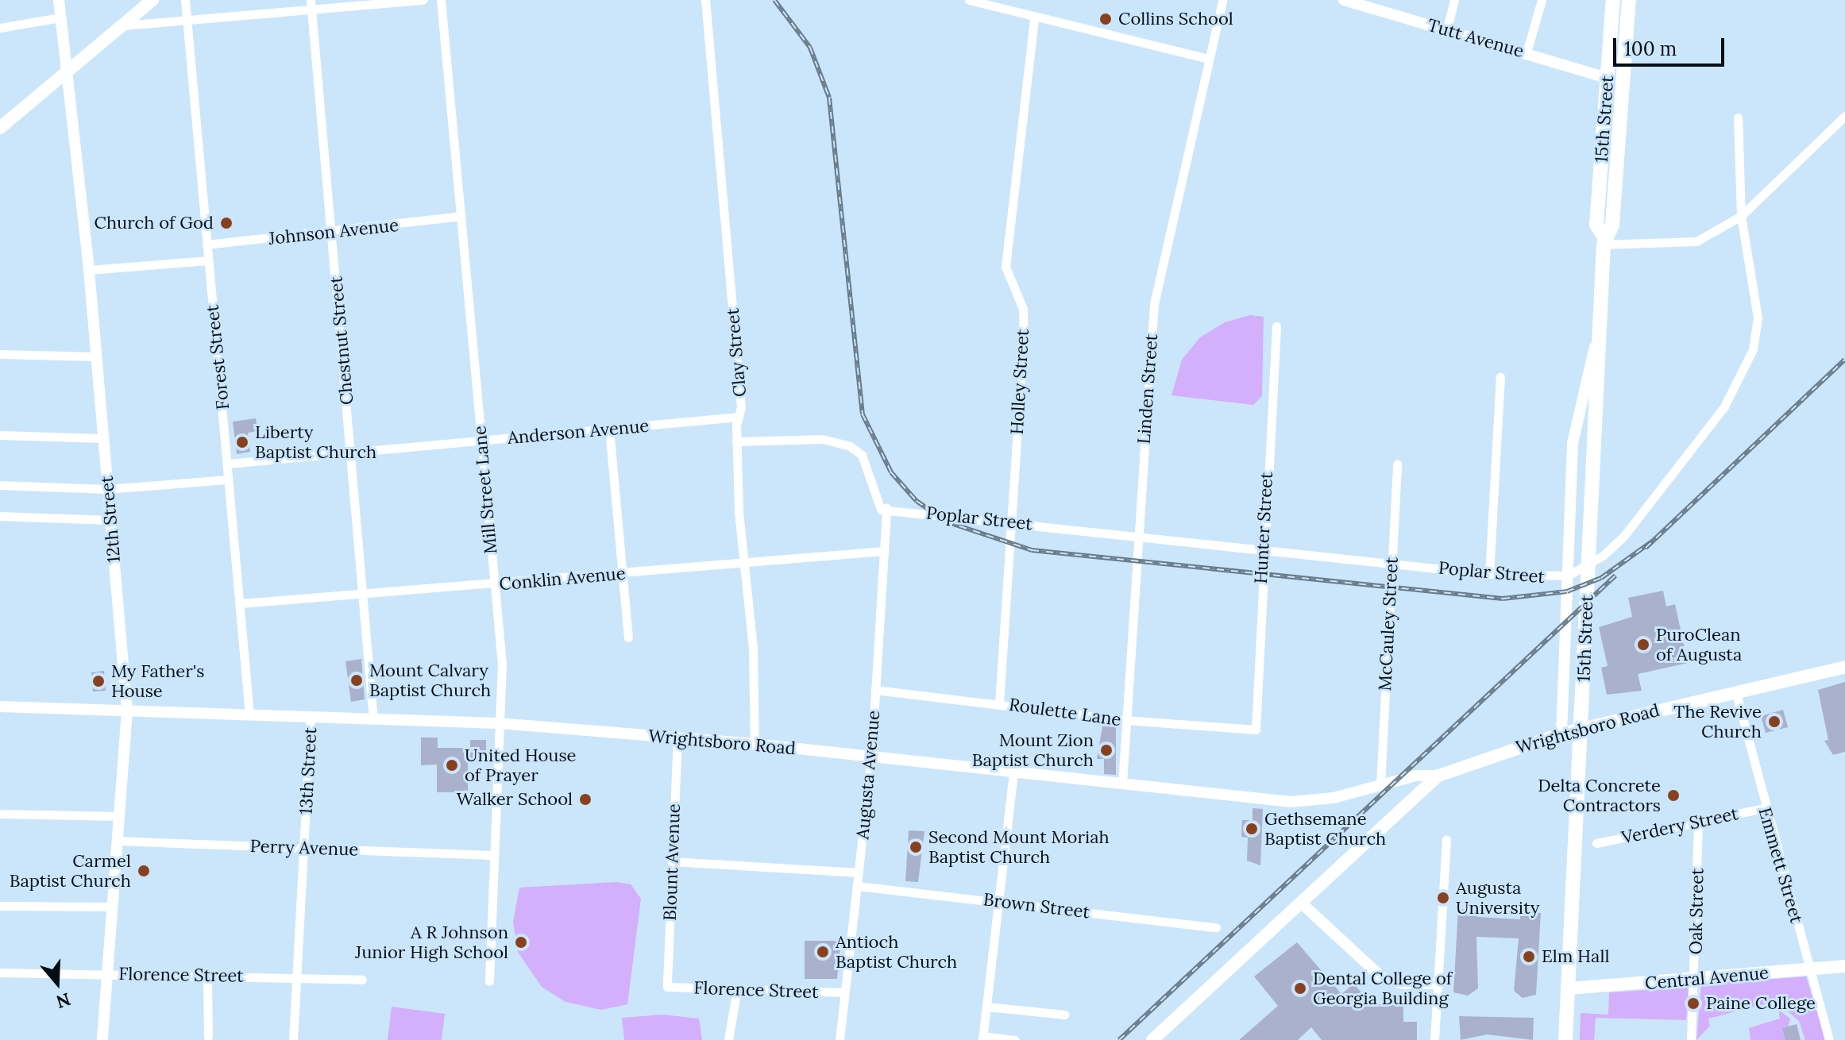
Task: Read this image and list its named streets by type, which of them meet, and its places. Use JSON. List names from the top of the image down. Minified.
{"streets":{"main road":["15th Street","Wrightsboro Road","Central Avenue"],"street":["Tutt Avenue","Johnson Avenue","Chestnut Street","Clay Street","Forest Street","Holley Street","Linden Street","Anderson Avenue","Mill Street Lane","Poplar Street","12th Street","Hunter Street","Conklin Avenue","McCauley Street","Roulette Lane","13th Street","Augusta Avenue","Verdery Street","Perry Avenue","Blount Avenue","Emmett Street","Brown Street","Oak Street","Florence Street"]},"crossings":[["Tutt Avenue","15th Street"],["15th Street","Central Avenue"],["Johnson Avenue","Chestnut Street"],["Johnson Avenue","Forest Street"],["Johnson Avenue","Mill Street Lane"],["Chestnut Street","Anderson Avenue"],["Chestnut Street","Conklin Avenue"],["Chestnut Street","Wrightsboro Road"],["Clay Street","Anderson Avenue"],["Clay Street","Conklin Avenue"],["Clay Street","Wrightsboro Road"],["Forest Street","Anderson Avenue"],["Forest Street","Conklin Avenue"],["Forest Street","Wrightsboro Road"],["Holley Street","Poplar Street"],["Holley Street","Roulette Lane"],["Linden Street","Poplar Street"],["Linden Street","Roulette Lane"],["Linden Street","Wrightsboro Road"],["Anderson Avenue","Mill Street Lane"],["Mill Street Lane","Conklin Avenue"],["Mill Street Lane","Wrightsboro Road"],["Mill Street Lane","Perry Avenue"],["Poplar Street","Hunter Street"],["Poplar Street","McCauley Street"],["Poplar Street","Augusta Avenue"],["12th Street","Wrightsboro Road"],["12th Street","Perry Avenue"],["12th Street","Florence Street"],["Hunter Street","Roulette Lane"],["Conklin Avenue","Augusta Avenue"],["McCauley Street","Wrightsboro Road"],["Roulette Lane","Augusta Avenue"],["Wrightsboro Road","13th Street"],["Wrightsboro Road","Augusta Avenue"],["Wrightsboro Road","Blount Avenue"],["Wrightsboro Road","Emmett Street"],["13th Street","Perry Avenue"],["13th Street","Florence Street"],["Augusta Avenue","Brown Street"],["Augusta Avenue","Florence Street"],["Verdery Street","Emmett Street"],["Verdery Street","Oak Street"],["Blount Avenue","Florence Street"],["Emmett Street","Central Avenue"],["Oak Street","Central Avenue"]],"places":["Collins School","Church of God","Liberty Baptist Church","PuroClean of Augusta","Mount Calvary Baptist Church","My Father's House","The Revive Church","Mount Zion Baptist Church","United House of Prayer","Delta Concrete Contractors","Walker School","Gethsemane Baptist Church","Second Mount Moriah Baptist Church","Carmel Baptist Church","Augusta University","A R Johnson Junior High School","Antioch Baptist Church","Elm Hall","Dental College of Georgia Building","Paine College"],"scale_bar":"100 m","north":"bottom"}
